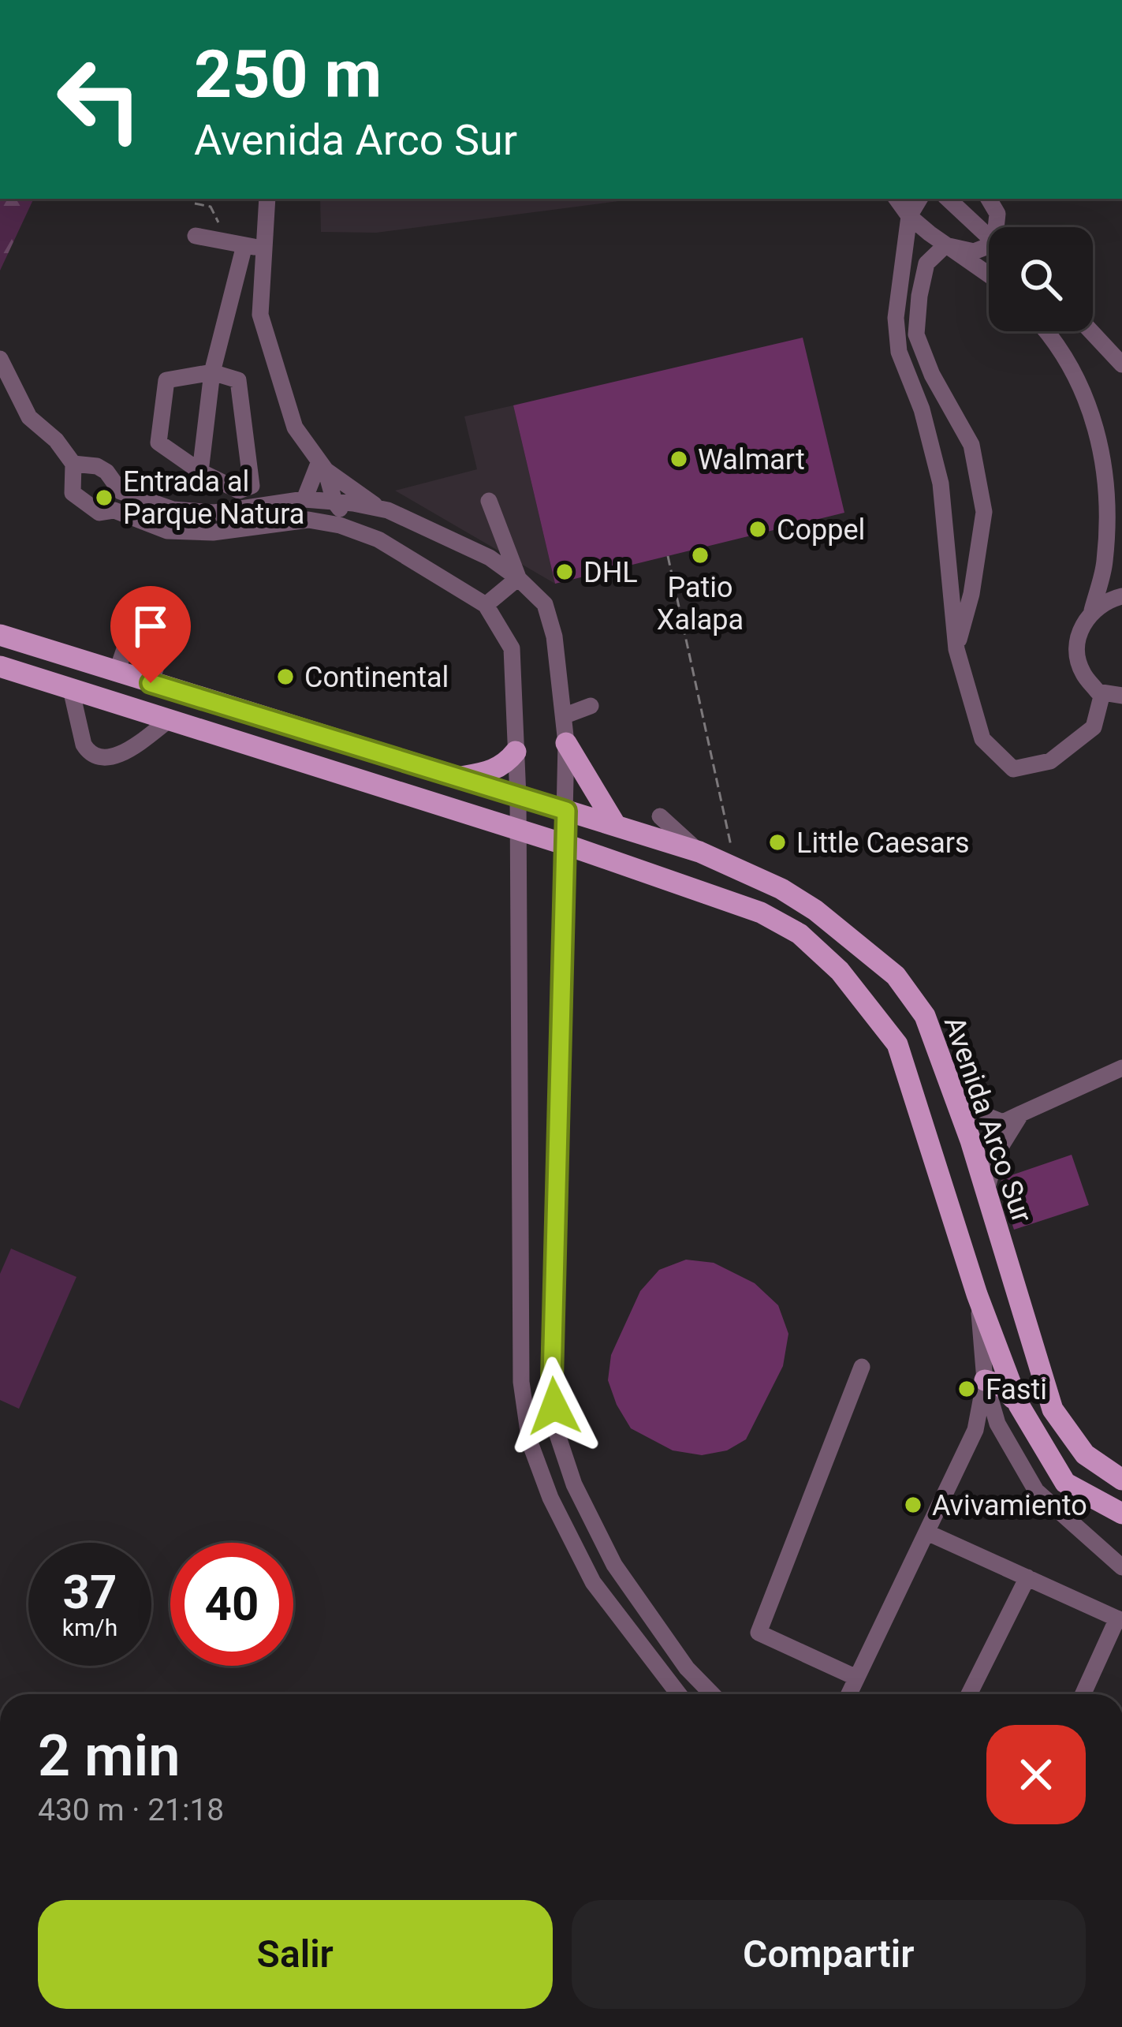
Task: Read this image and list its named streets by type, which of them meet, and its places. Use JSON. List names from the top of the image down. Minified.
{"streets":{"main road":["Avenida Arco Sur"]},"places":["Walmart","Entrada al Parque Natura","Coppel","Patio Xalapa","DHL","Continental","Little Caesars","Fasti","Avivamiento"],"page":{"turn":["250 m","Avenida Arco Sur"],"speed":"37 km/h","limit":"40","heading":["2 min","430 m · 21:18"],"buttons":["Salir","Compartir"]}}
